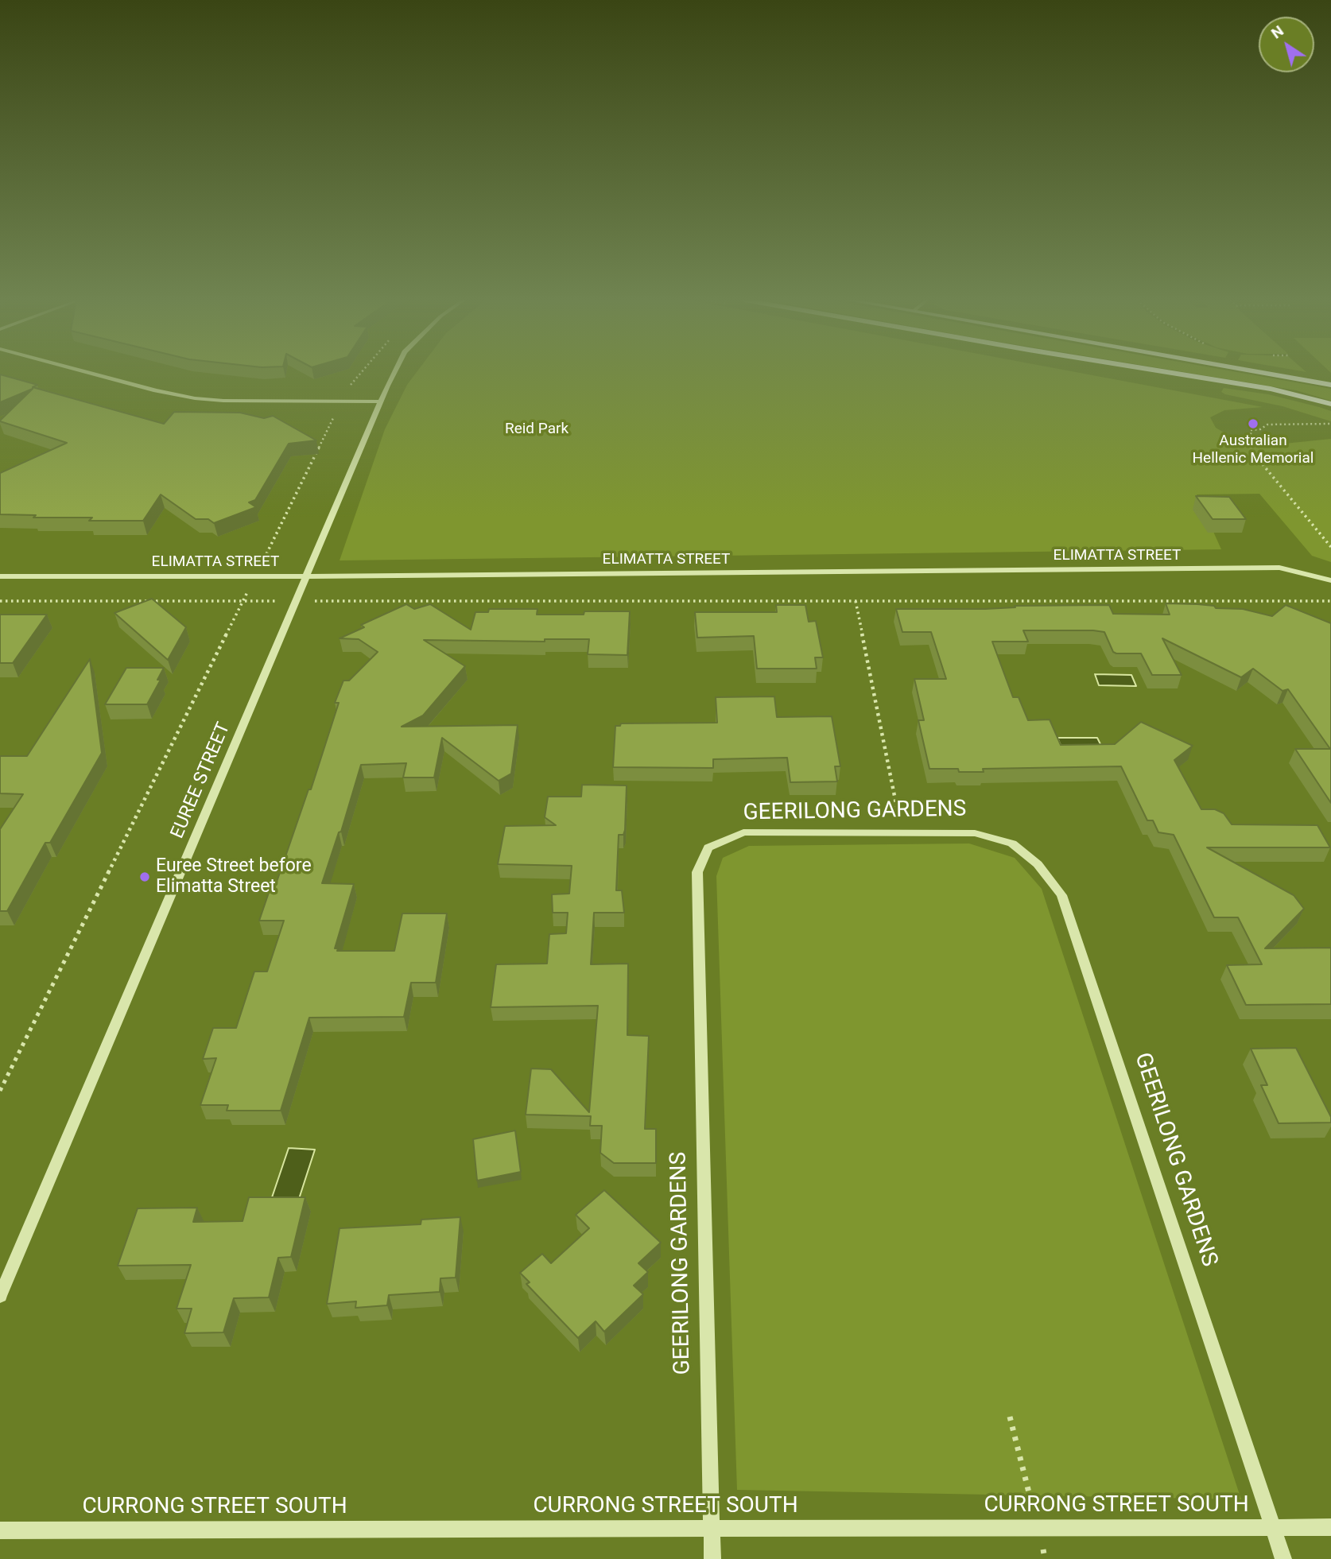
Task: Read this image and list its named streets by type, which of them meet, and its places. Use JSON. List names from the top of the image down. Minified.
{"streets":{"street":["ELIMATTA STREET","EUREE STREET","GEERILONG GARDENS","CURRONG STREET SOUTH"]},"crossings":[["ELIMATTA STREET","EUREE STREET"],["GEERILONG GARDENS","CURRONG STREET SOUTH"]],"parks":["Reid Park"],"places":["Australian Hellenic Memorial","Euree Street before Elimatta Street"],"north":"top left"}
